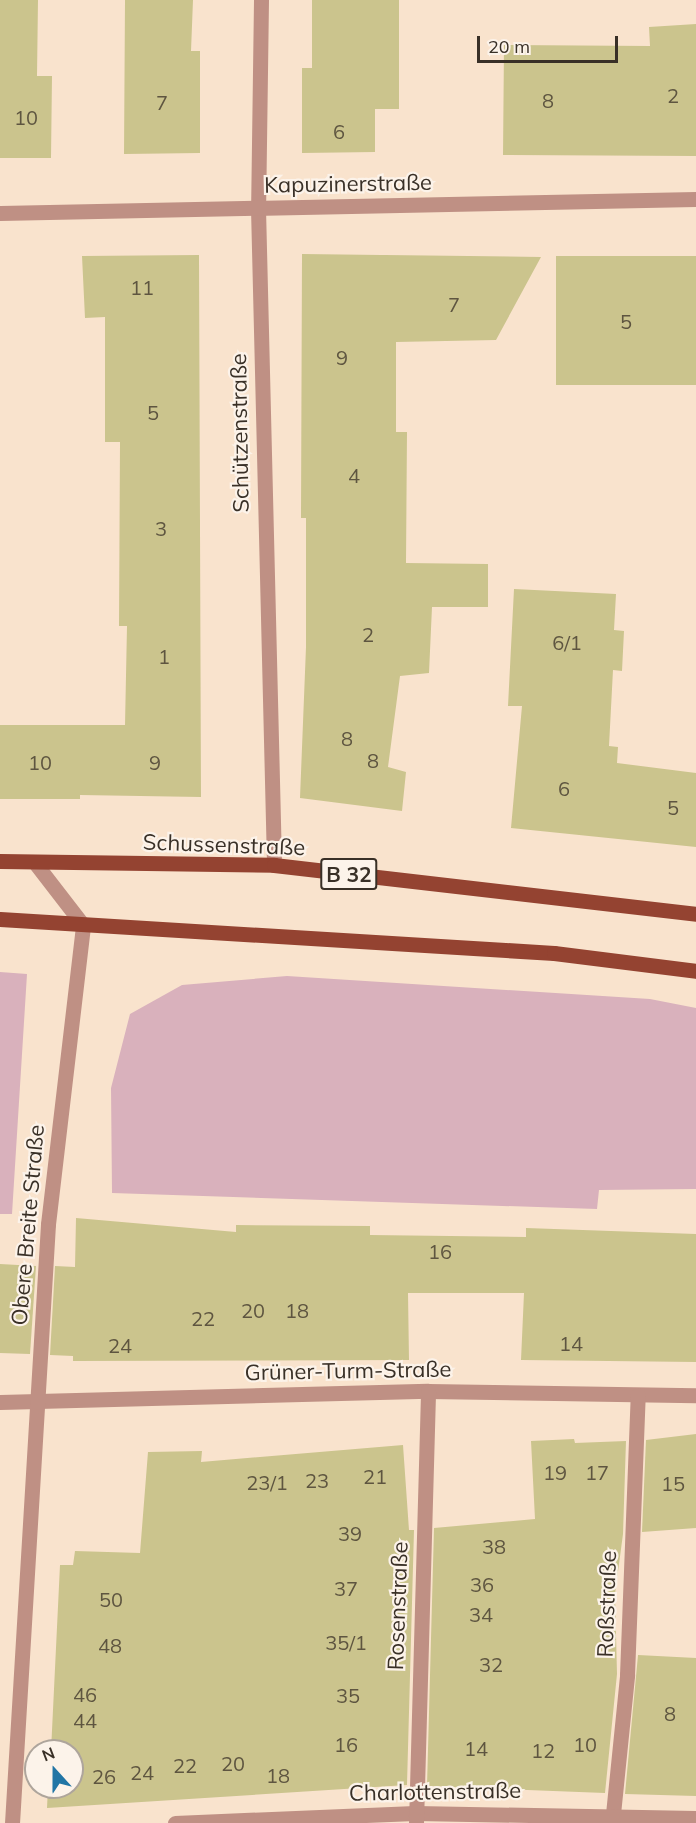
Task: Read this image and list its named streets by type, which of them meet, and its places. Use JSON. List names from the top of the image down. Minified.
{"streets":{"main road":["Schussenstraße","B 32"],"street":["Kapuzinerstraße","Schützenstraße","Obere Breite Straße","Grüner-Turm-Straße","Roßstraße","Rosenstraße","Charlottenstraße"]},"crossings":[["Kapuzinerstraße","Schützenstraße"],["Schützenstraße","Schussenstraße"],["Obere Breite Straße","Grüner-Turm-Straße"],["Grüner-Turm-Straße","Roßstraße"],["Grüner-Turm-Straße","Rosenstraße"],["Roßstraße","Charlottenstraße"],["Rosenstraße","Charlottenstraße"]],"house_numbers":["2","8","7","10","6","11","7","5","9","5","4","3","2","6/1","1","8","8","10","9","6","5","16","20","18","22","14","24","19","17","21","23","23/1","15","39","38","36","37","50","34","35/1","48","32","46","35","8","44","16","10","14","12","20","22","24","18","26"],"scale_bar":"20 m","north":"top"}
